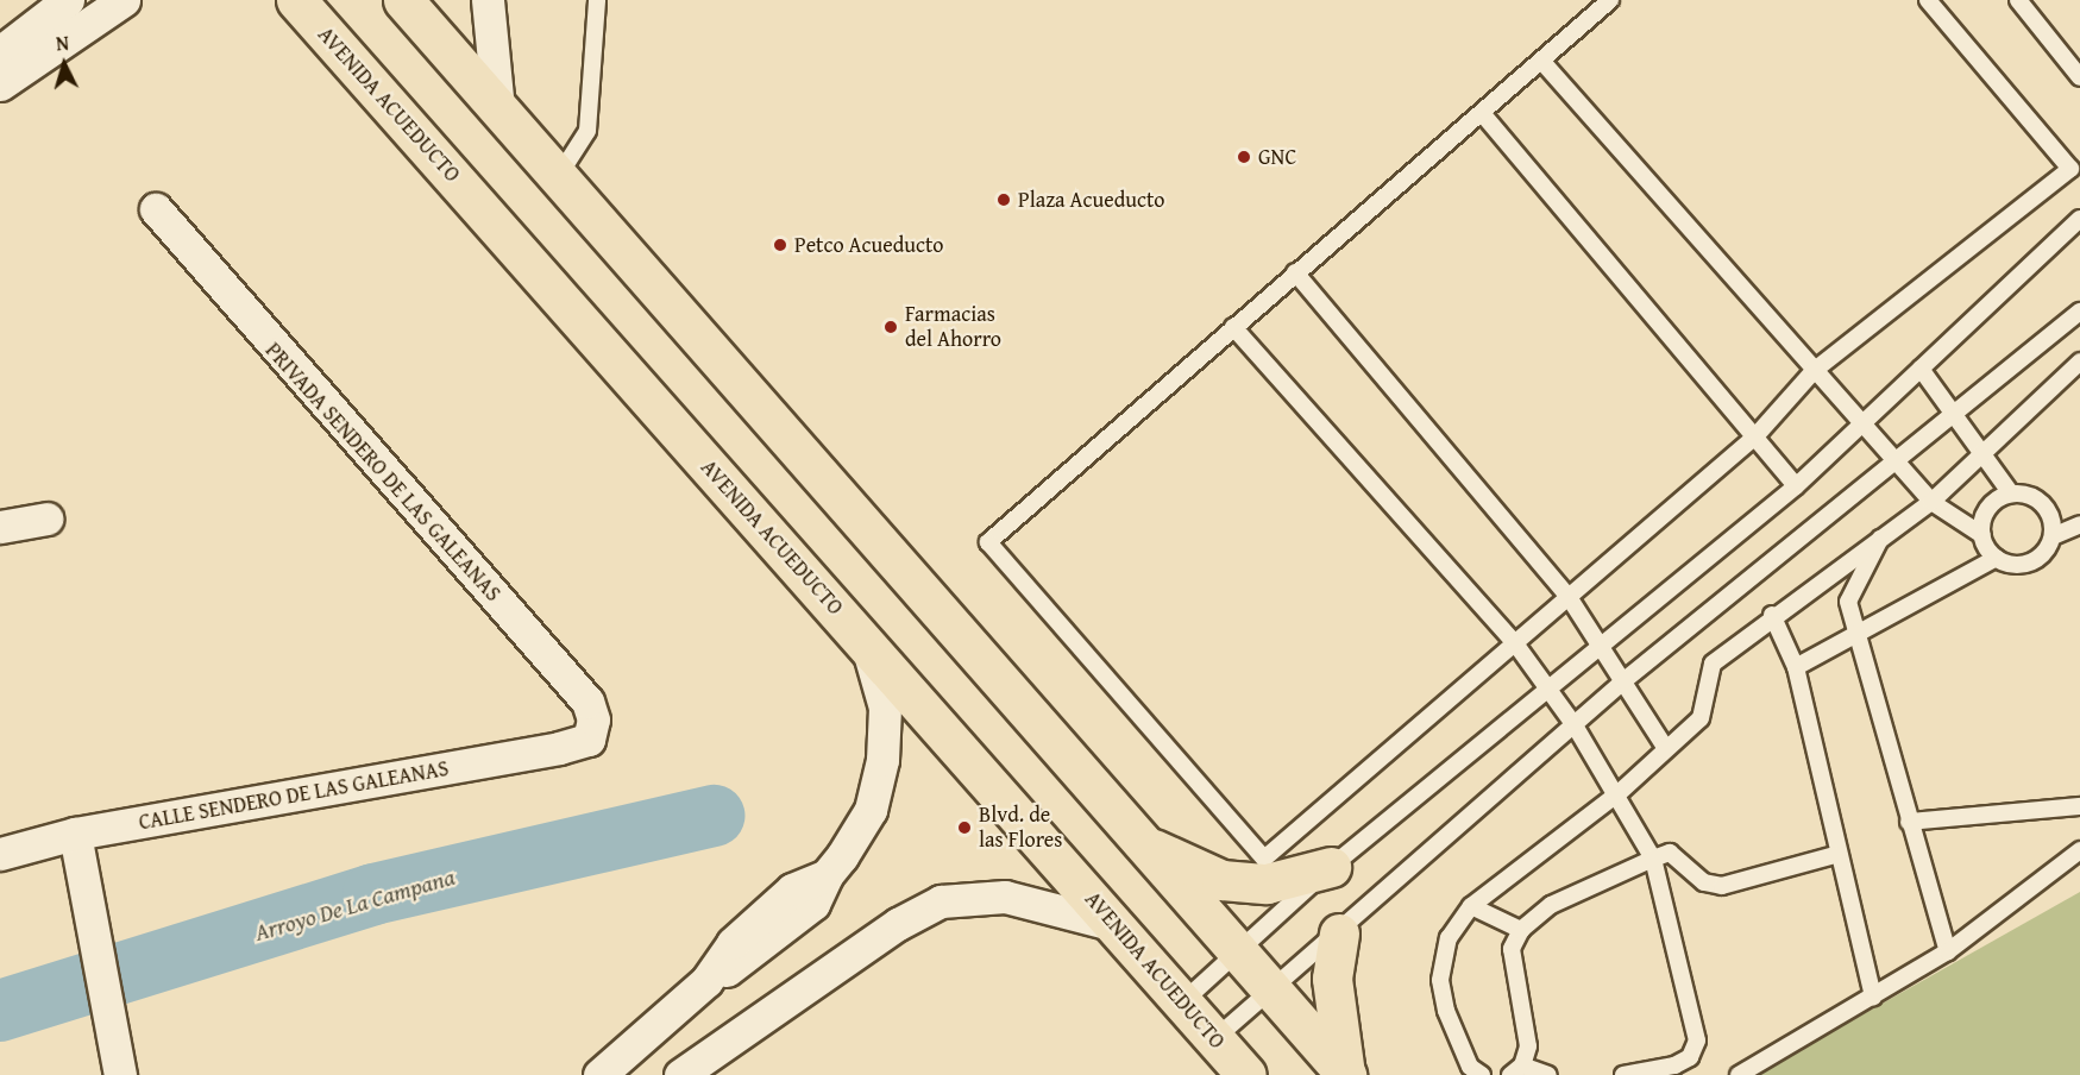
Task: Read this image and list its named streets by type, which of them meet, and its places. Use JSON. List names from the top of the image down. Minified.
{"streets":{"main road":["AVENIDA ACUEDUCTO"],"street":["PRIVADA SENDERO DE LAS GALEANAS","CALLE SENDERO DE LAS GALEANAS"]},"crossings":[["PRIVADA SENDERO DE LAS GALEANAS","CALLE SENDERO DE LAS GALEANAS"]],"water":["Arroyo De La Campana"],"places":["GNC","Plaza Acueducto","Petco Acueducto","Farmacias del Ahorro","Blvd. de las Flores"],"north":"top"}
